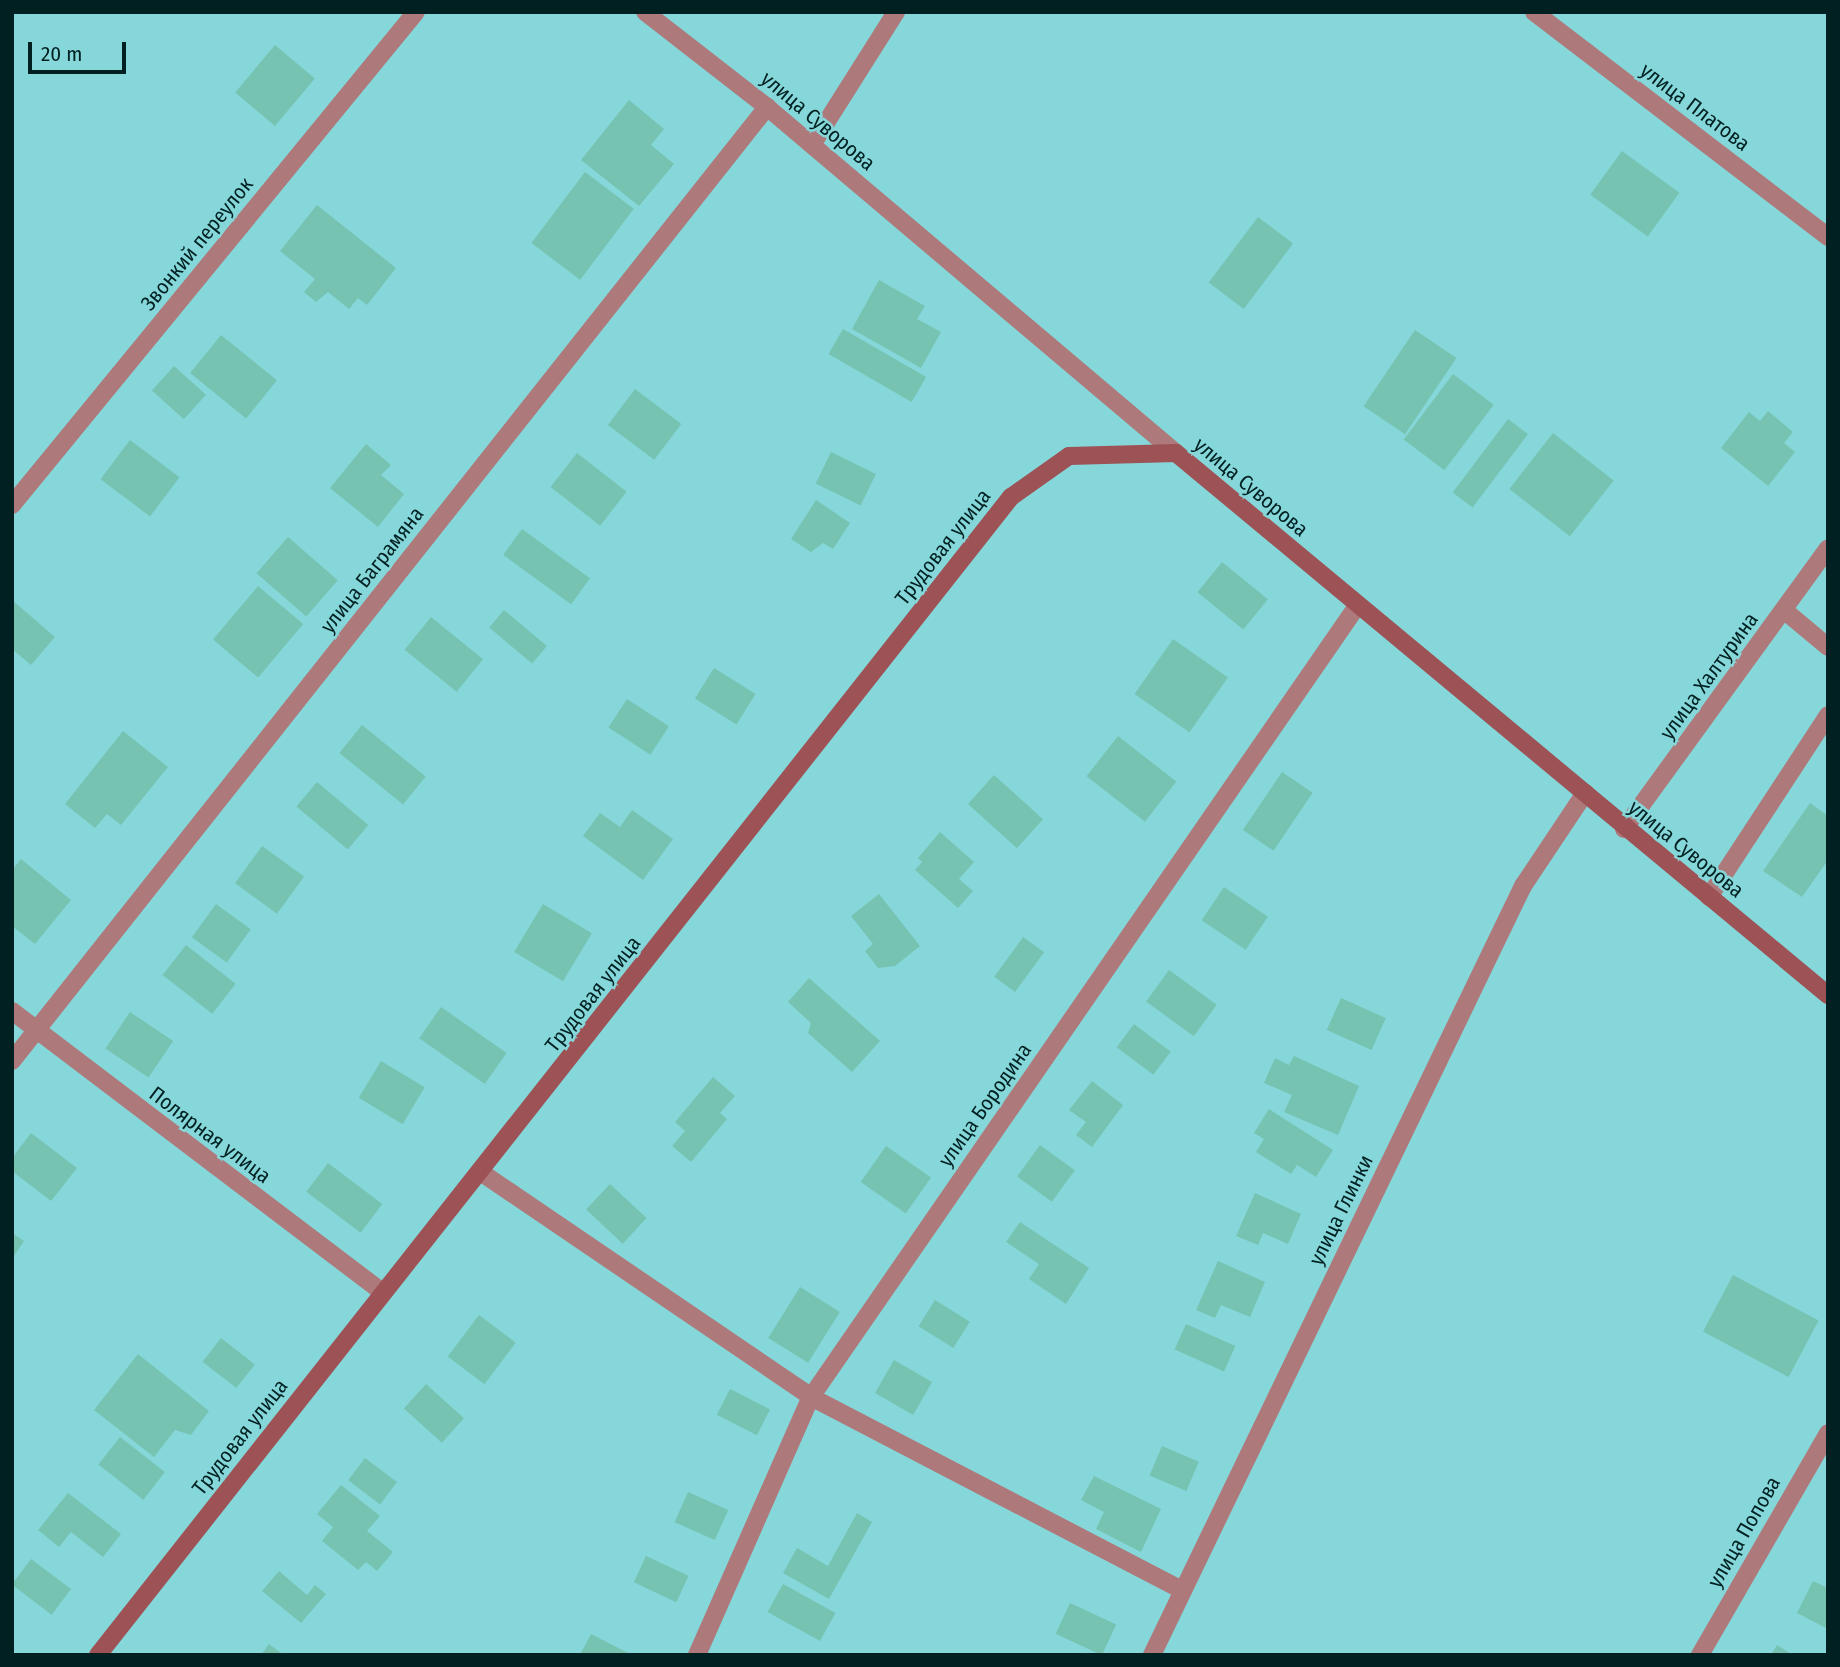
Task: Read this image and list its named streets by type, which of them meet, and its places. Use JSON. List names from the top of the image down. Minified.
{"streets":{"main road":["улица Суворова","Трудовая улица"],"street":["улица Платова","Звонкий переулок","улица Баграмяна","улица Халтурина","улица Бородина","Полярная улица","улица Глинки","улица Попова"]},"crossings":[["улица Суворова","Трудовая улица"],["улица Суворова","улица Баграмяна"],["улица Суворова","улица Халтурина"],["улица Суворова","улица Бородина"],["улица Суворова","улица Глинки"],["Трудовая улица","Полярная улица"],["улица Баграмяна","Полярная улица"]],"scale_bar":"20 m"}
